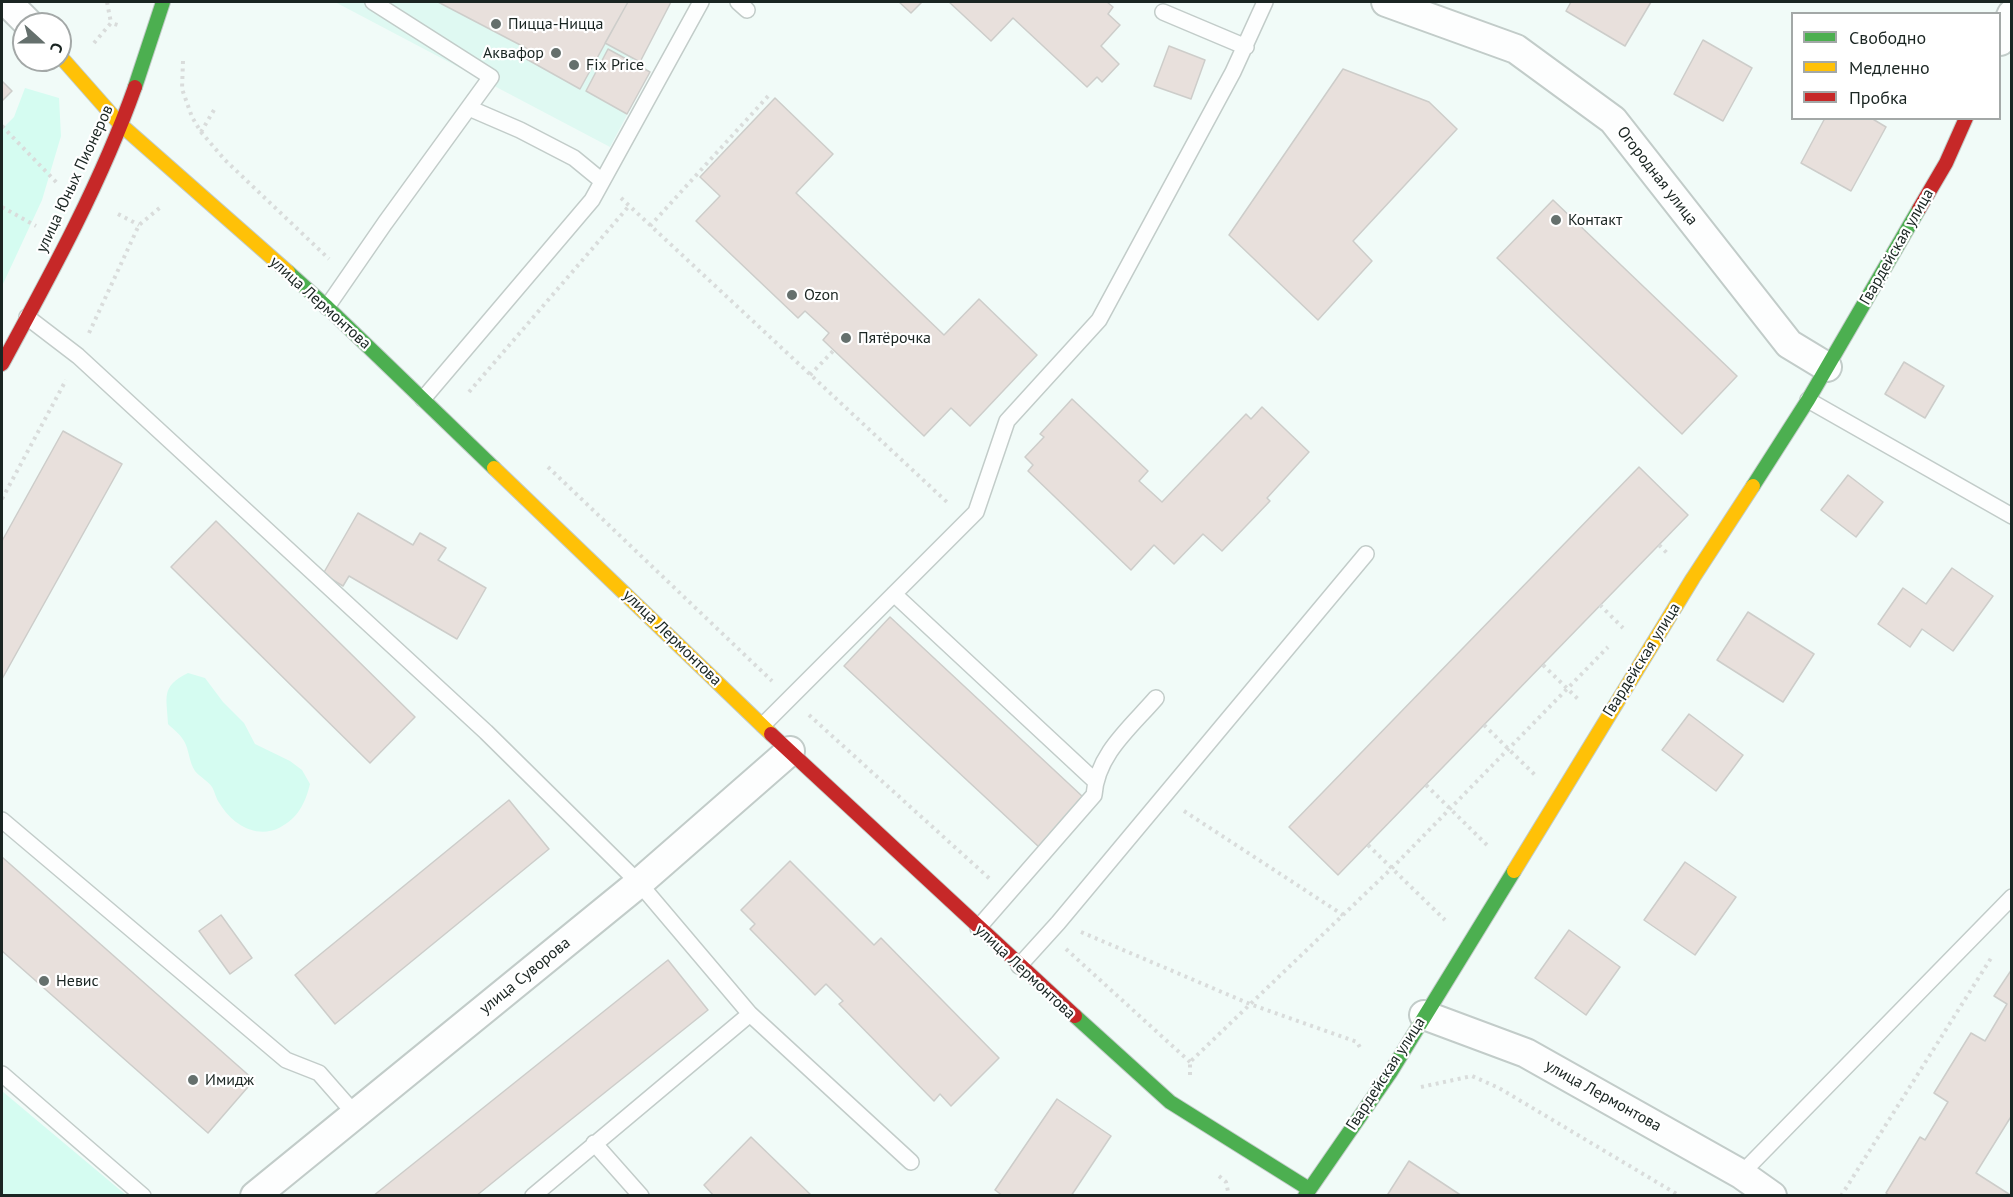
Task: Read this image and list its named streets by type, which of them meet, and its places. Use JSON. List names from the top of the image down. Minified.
{"streets":{"street":["Огородная улица","улица Юных Пионеров","Гвардейская улица","улица Лермонтова","улица Суворова"]},"crossings":[["Огородная улица","Гвардейская улица"],["улица Юных Пионеров","улица Лермонтова"],["Гвардейская улица","улица Лермонтова"],["улица Лермонтова","улица Суворова"]],"places":["Пицца-Ницца","Аквафор","Fix Price","Контакт","Ozon","Пятёрочка","Невис","Имидж"],"legend":["Свободно","Медленно","Пробка"],"north":"right"}
